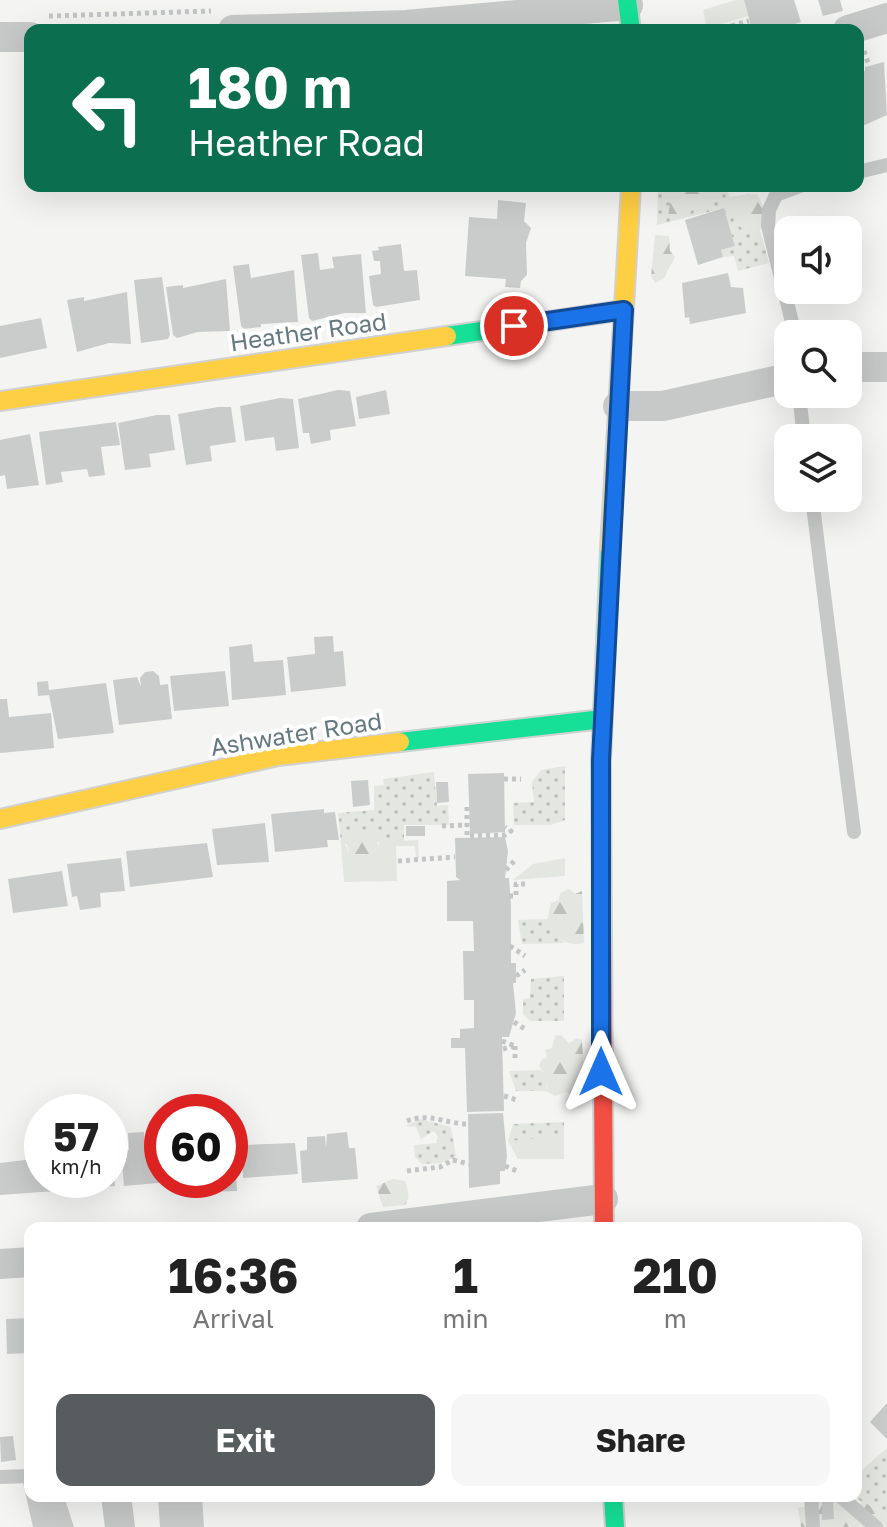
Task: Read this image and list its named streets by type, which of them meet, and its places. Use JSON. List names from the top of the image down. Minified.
{"streets":{"street":["Heather Road","Ashwater Road"]},"page":{"turn":["180 m","Heather Road"],"speed":"57 km/h","limit":"60","eta":["16:36","Arrival","1","min","210","m"],"buttons":["Exit","Share"]}}
